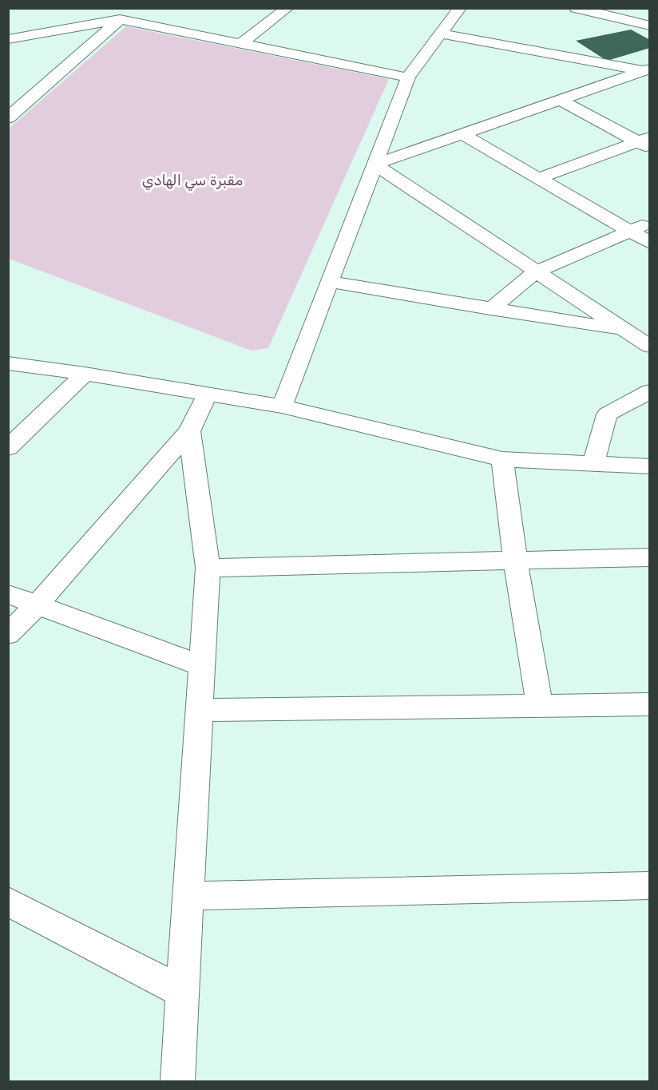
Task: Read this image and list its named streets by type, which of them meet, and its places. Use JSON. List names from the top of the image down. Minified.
{"parks":["مقبرة سي الهادي"]}
